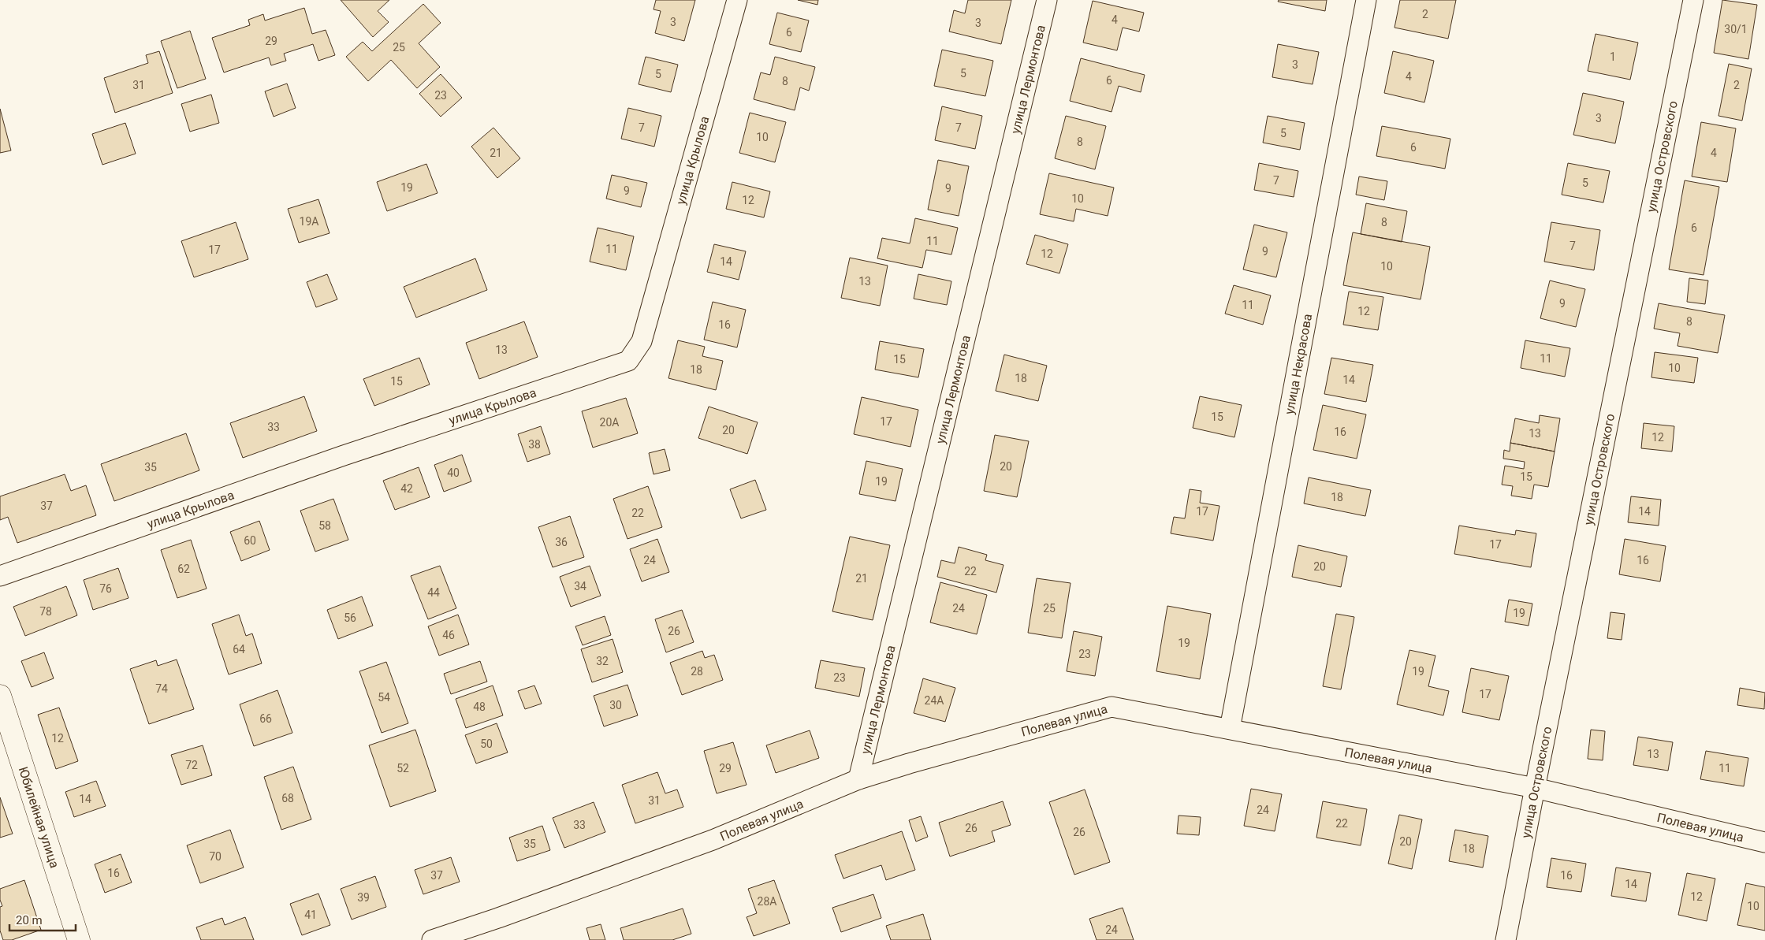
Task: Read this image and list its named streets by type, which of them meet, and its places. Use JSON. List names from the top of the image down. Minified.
{"streets":{"main road":["Юбилейная улица"],"street":["улица Лермонтова","улица Островского","улица Крылова","улица Некрасова","Полевая улица"]},"crossings":[["улица Лермонтова","Полевая улица"],["улица Островского","Полевая улица"],["улица Некрасова","Полевая улица"]],"house_numbers":["2","4","3","3","30/1","6","29","25","1","3","5","5","4","6","8","31","2","23","3","7","7","5","10","8","6","21","4","7","5","19","9","9","10","12","19А","8","6","11","7","11","17","9","12","14","10","13","9","11","12","8","16","13","11","15","10","18","18","14","15","15","17","20А","33","20","16","13","12","38","20","35","40","15","19","42","18","37","17","14","22","58","60","36","17","24","16","20","62","22","21","34","76","44","24","25","78","19","56","26","46","19","64","23","32","28","19","23","74","17","54","24А","30","48","66","12","50","13","72","52","29","11","68","14","31","24","22","33","26","26","20","35","18","70","16","37","16","14","12","39","28А","10","41","24"],"scale_bar":"20 m"}
